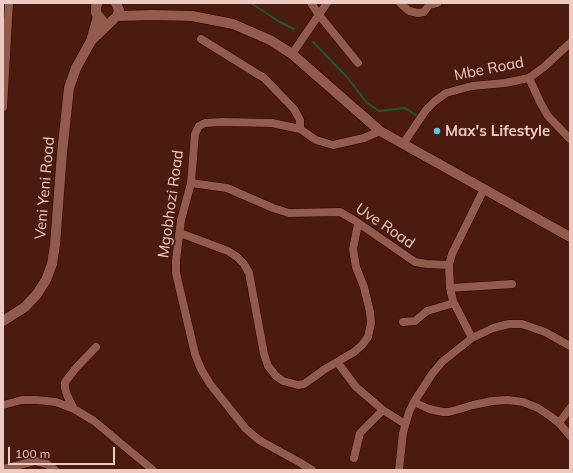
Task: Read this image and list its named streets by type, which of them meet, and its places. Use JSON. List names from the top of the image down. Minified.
{"streets":{"street":["Mbe Road","Veni Yeni Road","Mgobhozi Road","Uve Road"]},"crossings":[["Mgobhozi Road","Uve Road"]],"places":["Max's Lifestyle"],"scale_bar":"100 m"}
